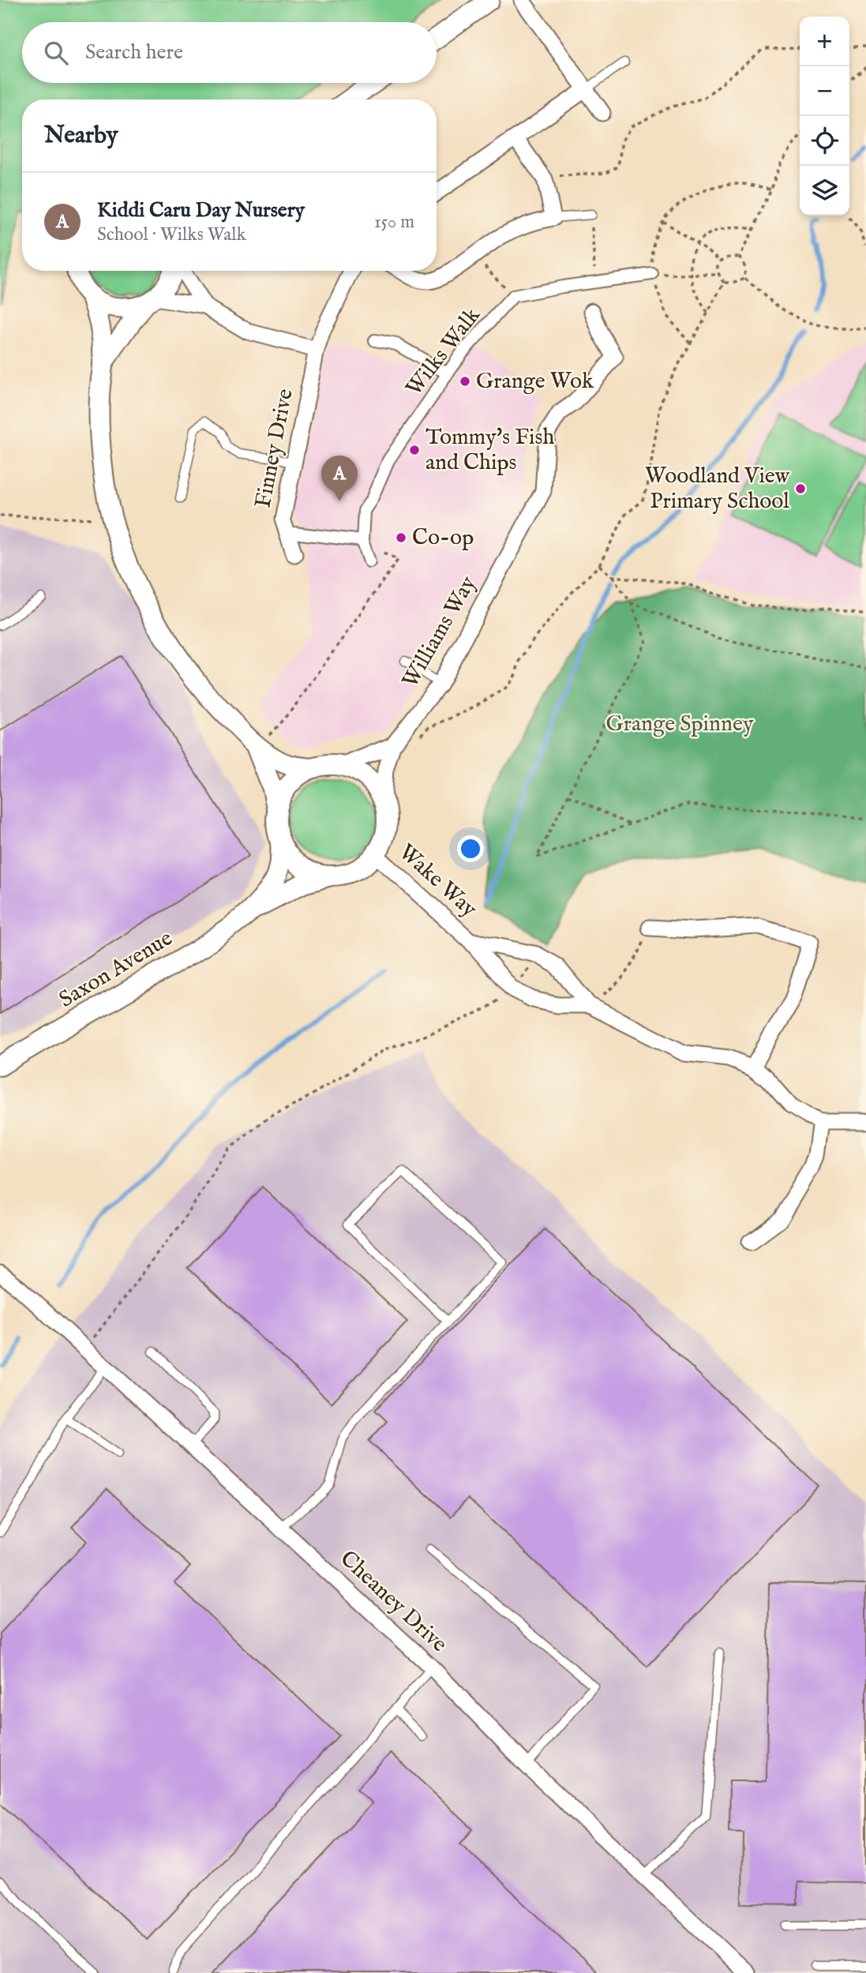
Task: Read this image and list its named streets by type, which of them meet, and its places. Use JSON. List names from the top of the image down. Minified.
{"streets":{"street":["Wilks Walk","Finney Drive","Williams Way","Wake Way","Saxon Avenue","Cheaney Drive"]},"crossings":[["Williams Way","Wake Way"],["Williams Way","Saxon Avenue"],["Wake Way","Saxon Avenue"]],"parks":["Grange Spinney"],"places":["Grange Wok","Tommy's Fish and Chips","Woodland View Primary School","Co-op"],"page":{"map_buttons":["+","−"],"search":"Search here","heading":"Nearby","list":[{"mark":"A","name":"Kiddi Caru Day Nursery","note":"School · Wilks Walk","value":"150 m"}],"pins":"A"}}
